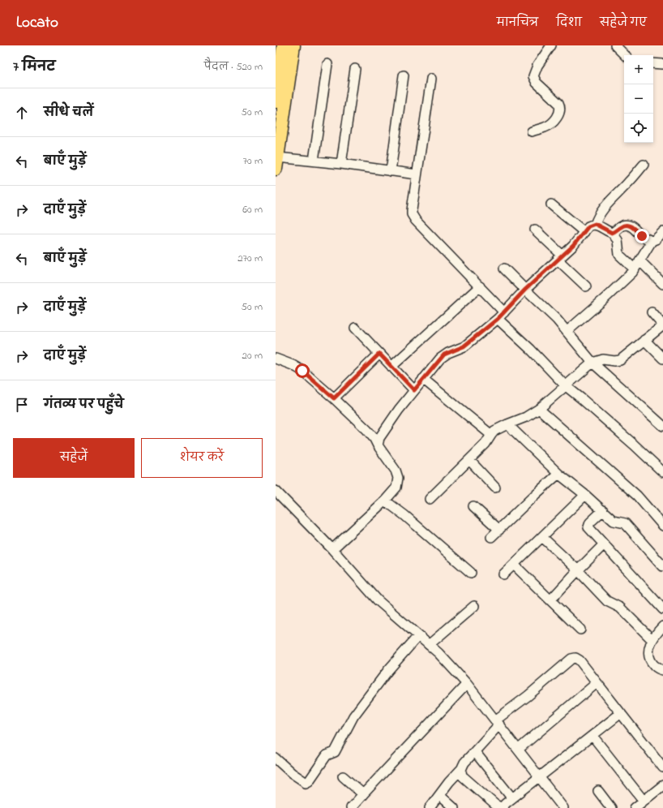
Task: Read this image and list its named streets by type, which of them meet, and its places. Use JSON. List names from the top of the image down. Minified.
{"page":{"header":"Locato","nav":["मानचित्र","दिशा","सहेजे गए"],"heading":["7 मिनट","पैदल · 520 m"],"map_buttons":["+","−"],"list":[["सीधे चलें","50 m"],["बाएँ मुड़ें","70 m"],["दाएँ मुड़ें","60 m"],["बाएँ मुड़ें","270 m"],["दाएँ मुड़ें","50 m"],["दाएँ मुड़ें","20 m"],"गंतव्य पर पहुँचे"],"buttons":["सहेजें","शेयर करें"]}}
